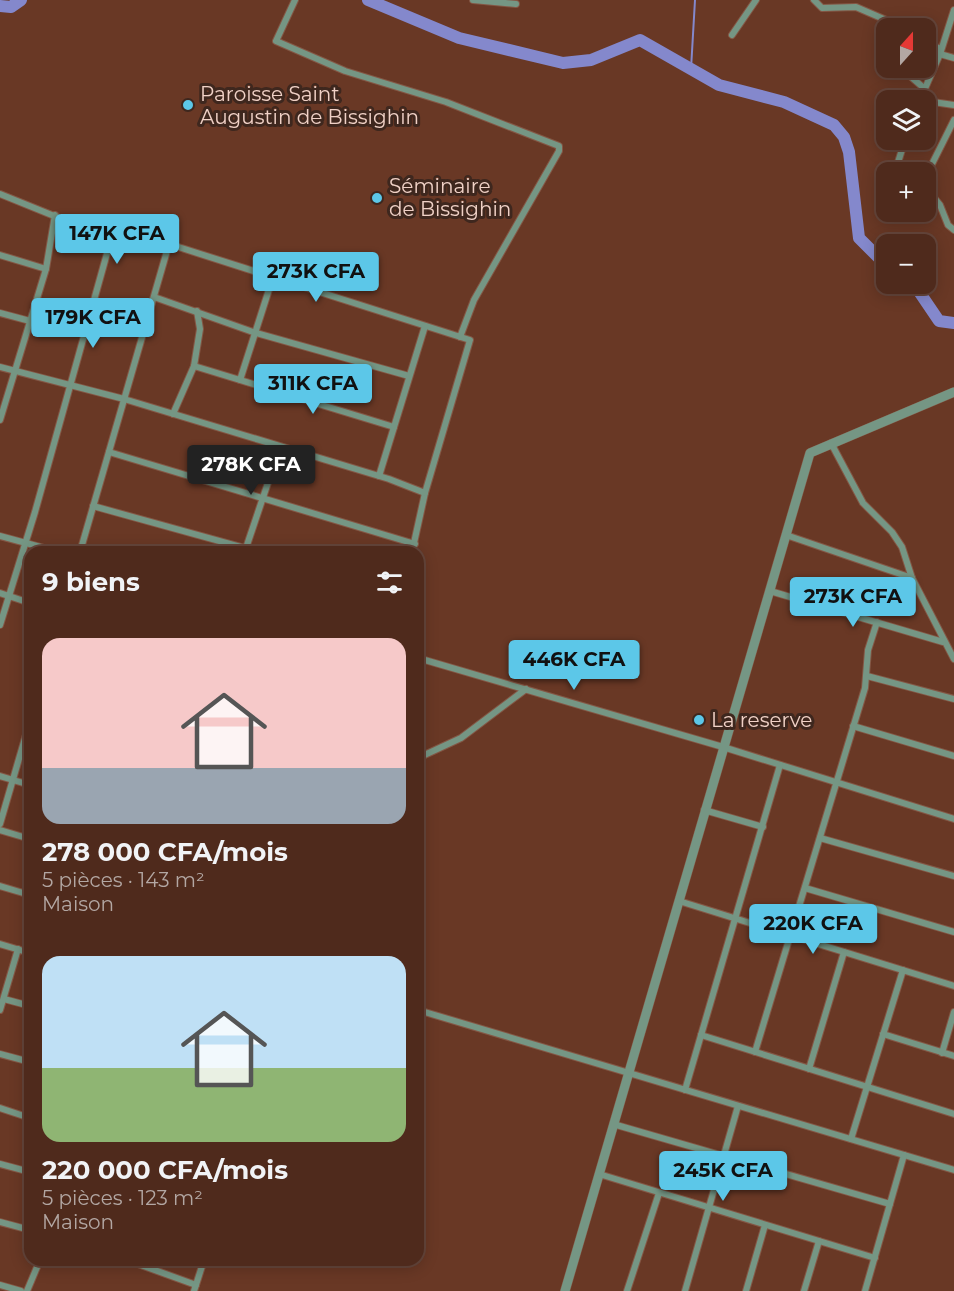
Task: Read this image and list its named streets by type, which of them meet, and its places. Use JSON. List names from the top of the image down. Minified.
{"places":["Paroisse Saint Augustin de Bissighin","Séminaire de Bissighin","La reserve"],"north":"top","page":{"map_buttons":["+","−"],"price":["147K CFA","273K CFA","179K CFA","311K CFA","278K CFA","273K CFA","446K CFA","220K CFA","245K CFA"],"heading":"9 biens","list":[{"name":"278 000 CFA/mois","note":"5 pièces · 143 m² · Maison"},{"name":"220 000 CFA/mois","note":"5 pièces · 123 m² · Maison"}]}}
